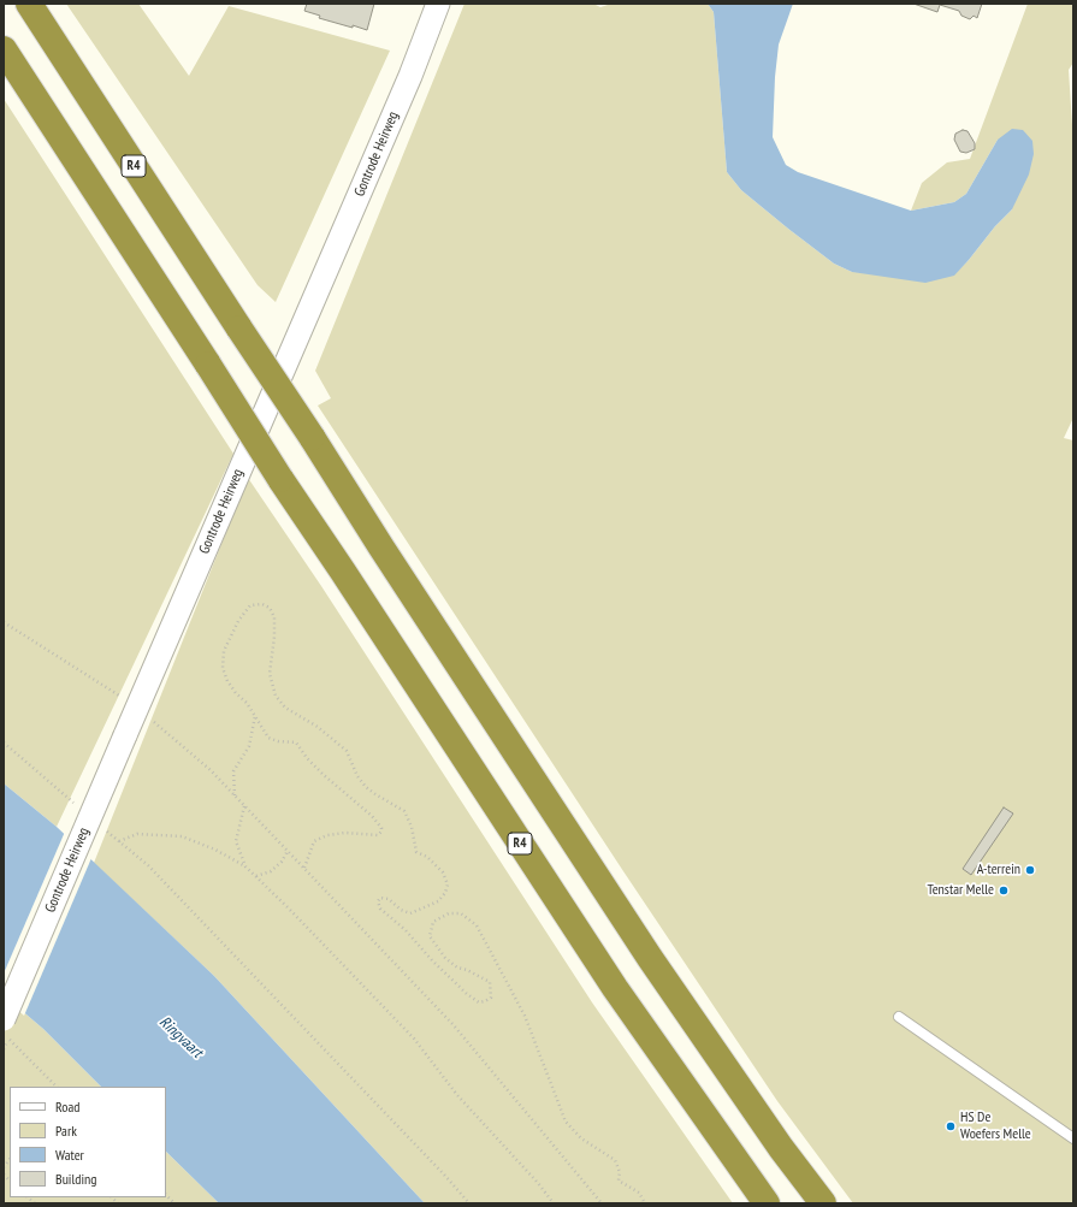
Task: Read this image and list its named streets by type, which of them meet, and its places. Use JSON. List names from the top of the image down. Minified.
{"streets":{"highway":["R4"],"street":["Gontrode Heirweg"]},"water":["Ringvaart"],"places":["A-terrein","Tenstar Melle","HS De Woefers Melle"],"legend":["Road","Park","Water","Building"]}
